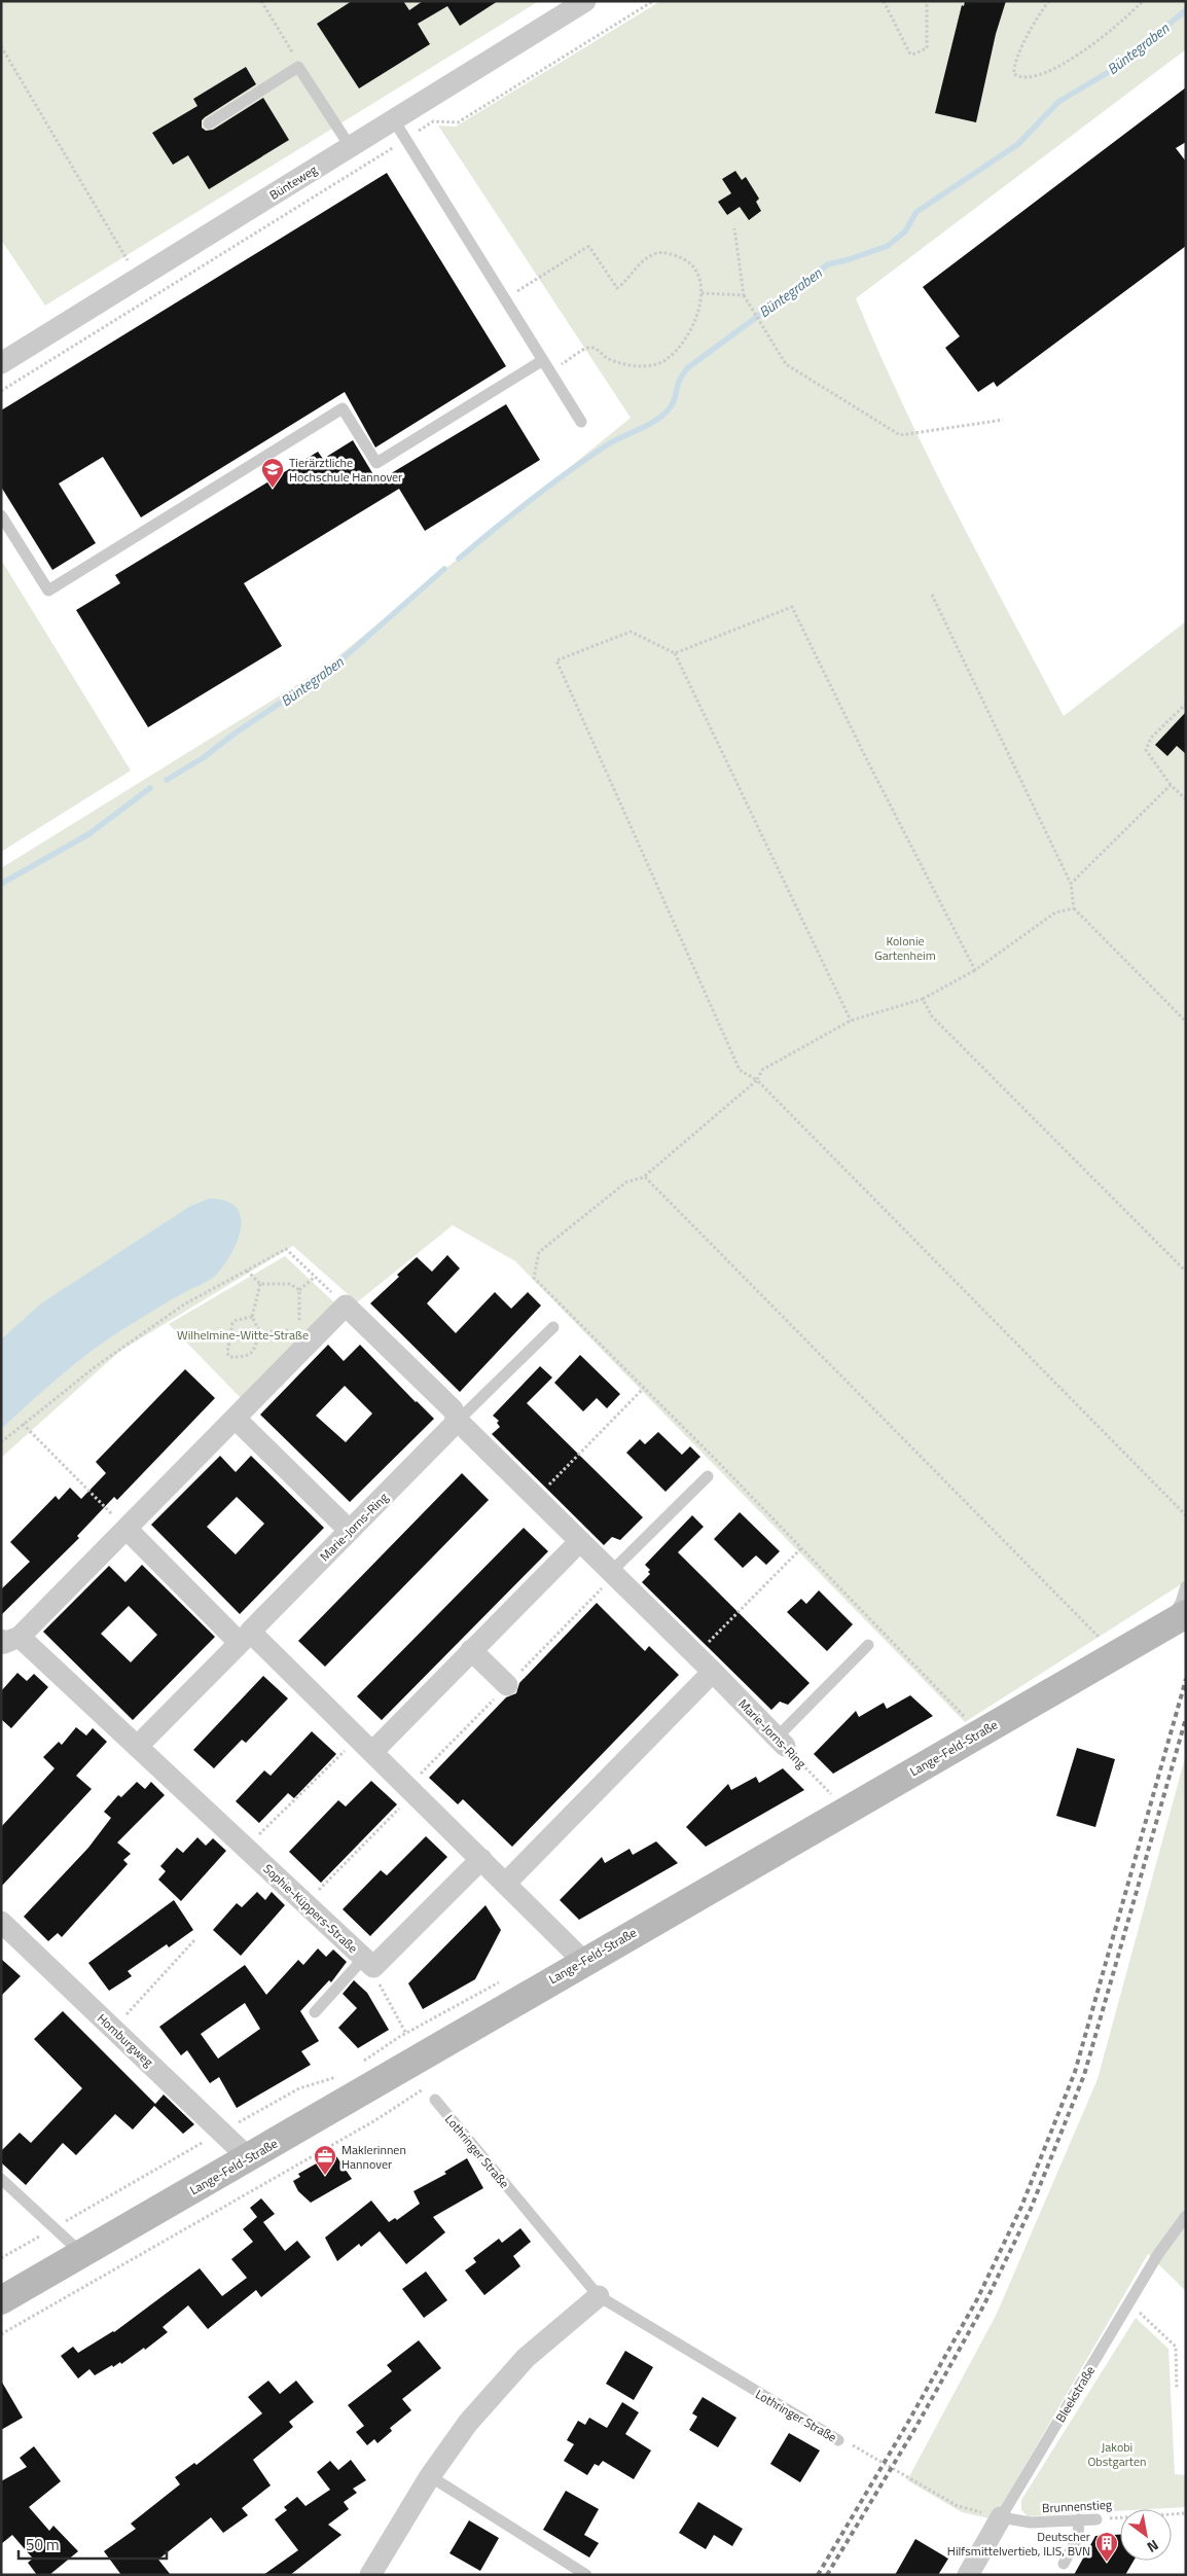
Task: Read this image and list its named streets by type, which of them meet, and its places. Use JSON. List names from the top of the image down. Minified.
{"streets":{"street":["Bünteweg","Marie-Jorns-Ring","Lange-Feld-Straße","Sophie-Küppers-Straße","Homburgweg","Bleekstraße"],"lane":["Lothringer Straße","Brunnenstieg"]},"crossings":[["Lange-Feld-Straße","Homburgweg"],["Lothringer Straße","Bleekstraße"],["Lothringer Straße","Brunnenstieg"],["Bleekstraße","Brunnenstieg"]],"water":["Büntegraben"],"parks":["Kolonie Gartenheim","Wilhelmine-Witte-Straße","Jakobi Obstgarten"],"places":{"school or university":["Tierärztliche Hochschule Hannover"],"office":["Maklerinnen Hannover"],"building":["Deutscher Hilfsmittelvertieb, ILIS, BVN"]},"scale_bar":"50 m","north":"bottom right"}
